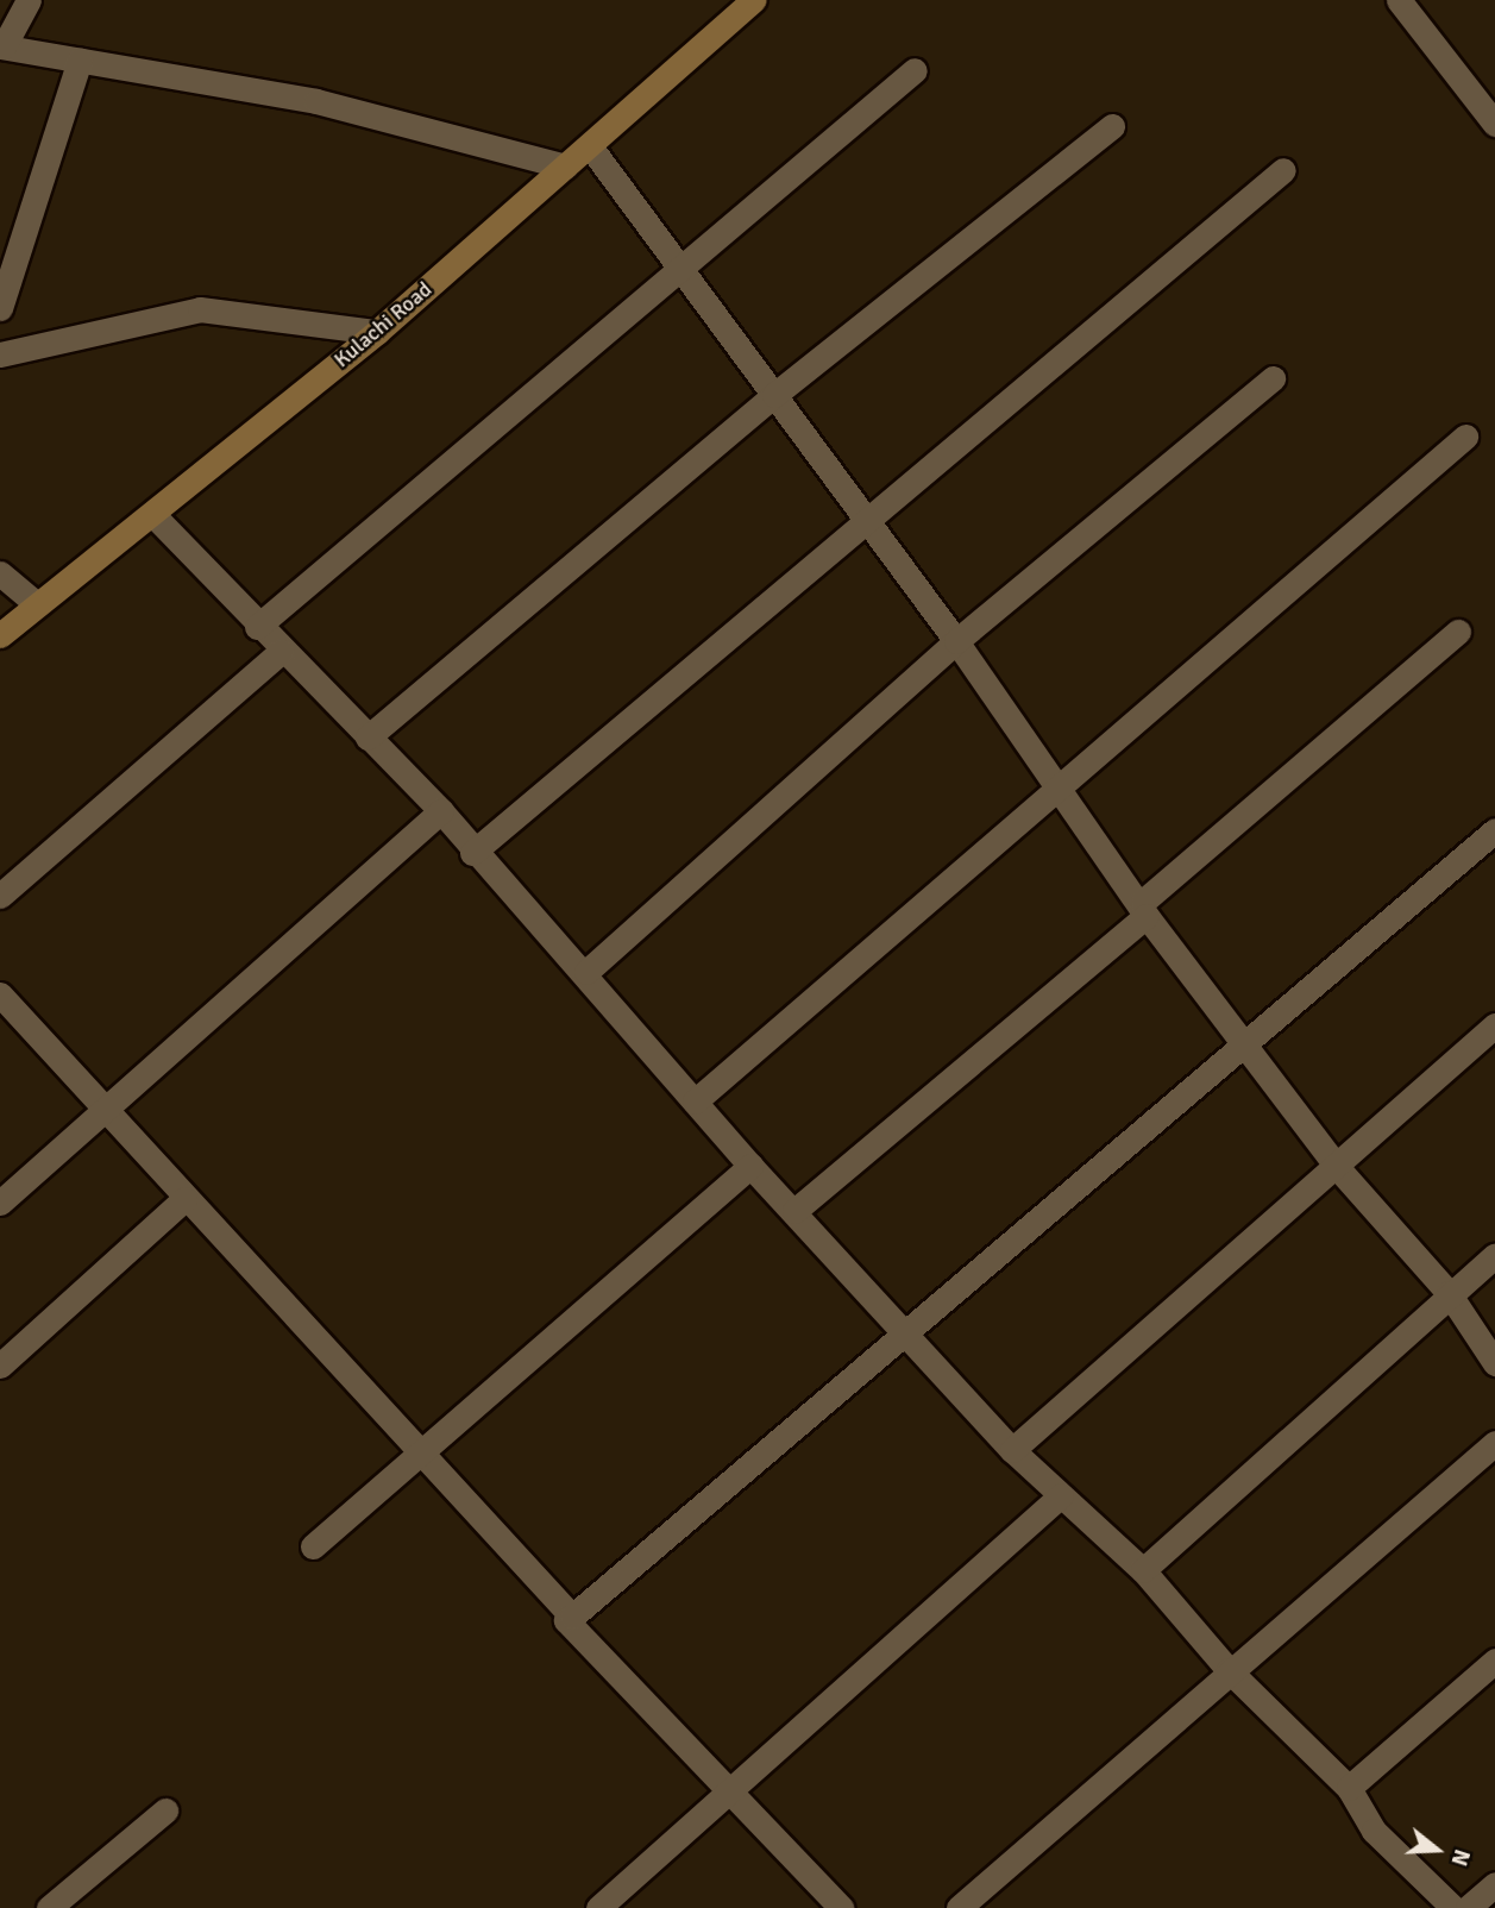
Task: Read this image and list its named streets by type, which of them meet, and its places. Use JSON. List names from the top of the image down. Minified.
{"streets":{"street":["Kulachi Road"]},"north":"right"}
